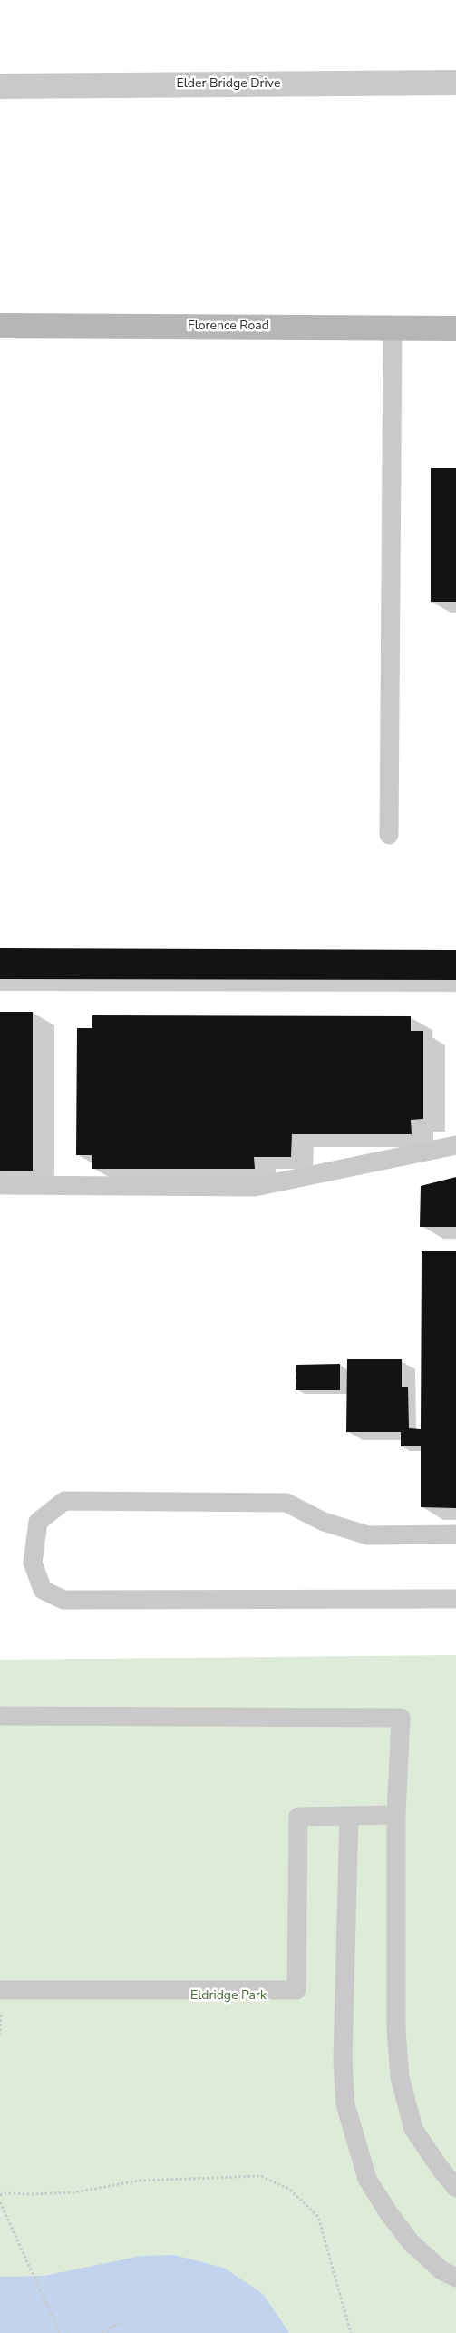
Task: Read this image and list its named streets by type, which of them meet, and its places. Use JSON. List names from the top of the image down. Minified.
{"streets":{"street":["Elder Bridge Drive","Florence Road"]},"parks":["Eldridge Park"]}
